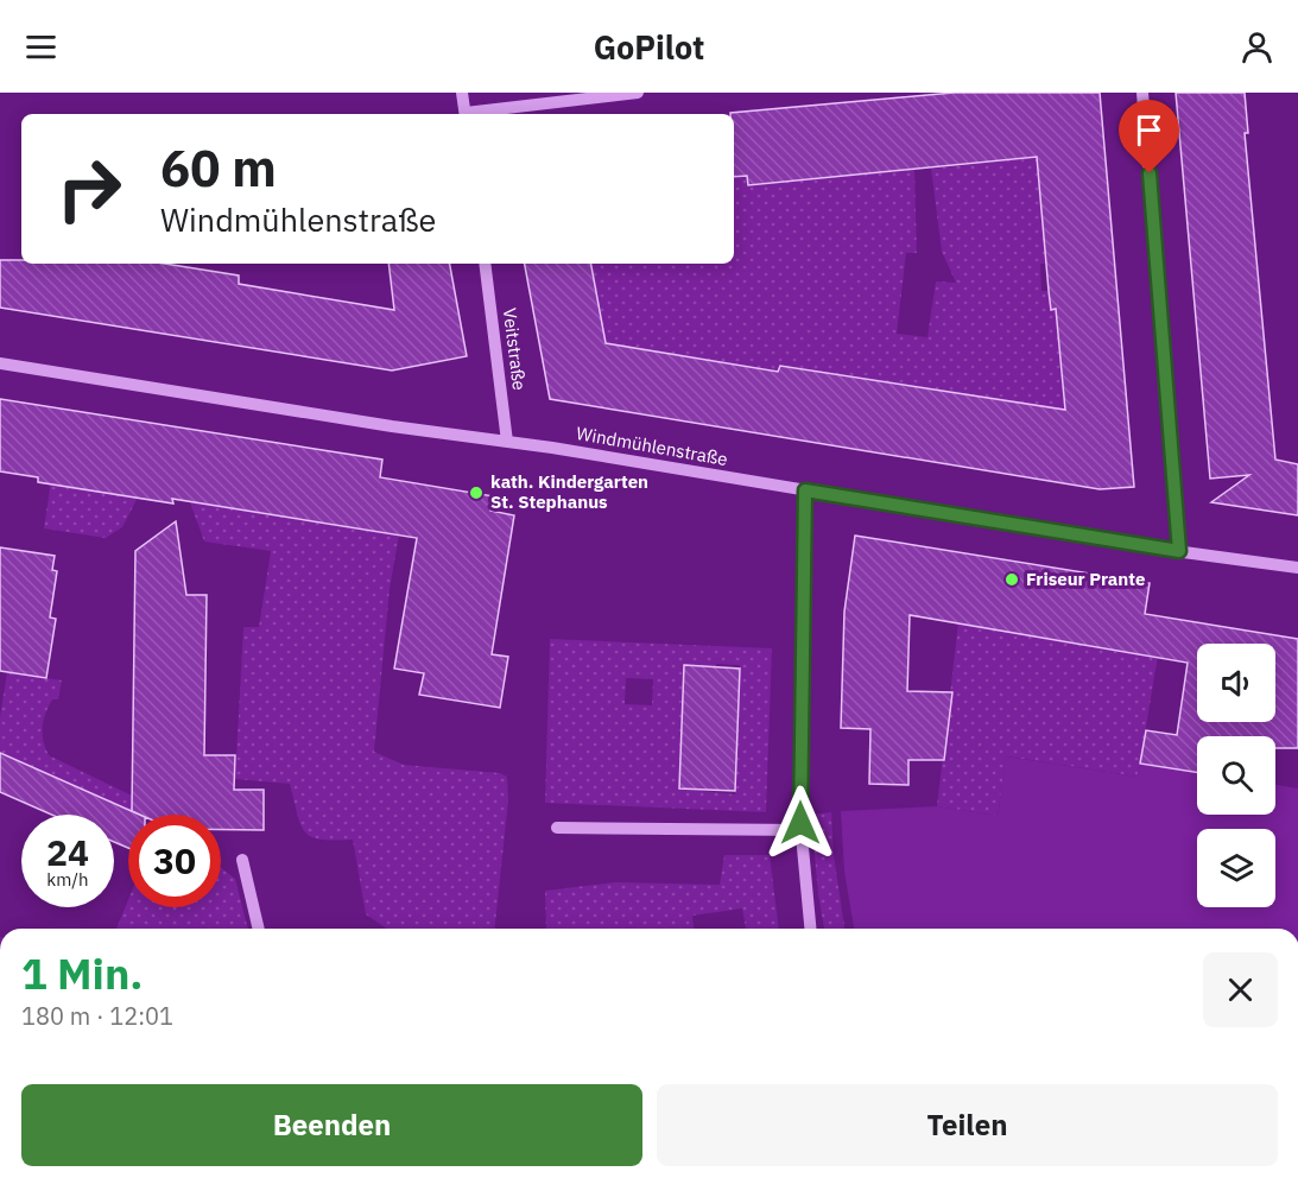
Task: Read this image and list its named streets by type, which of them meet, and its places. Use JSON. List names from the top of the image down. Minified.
{"streets":{"street":["Veitstraße","Windmühlenstraße"]},"crossings":[["Veitstraße","Windmühlenstraße"]],"places":["kath. Kindergarten St. Stephanus","Friseur Prante"],"page":{"header":"GoPilot","turn":["60 m","Windmühlenstraße"],"speed":"24 km/h","limit":"30","heading":["1 Min.","180 m · 12:01"],"buttons":["Beenden","Teilen"]}}
